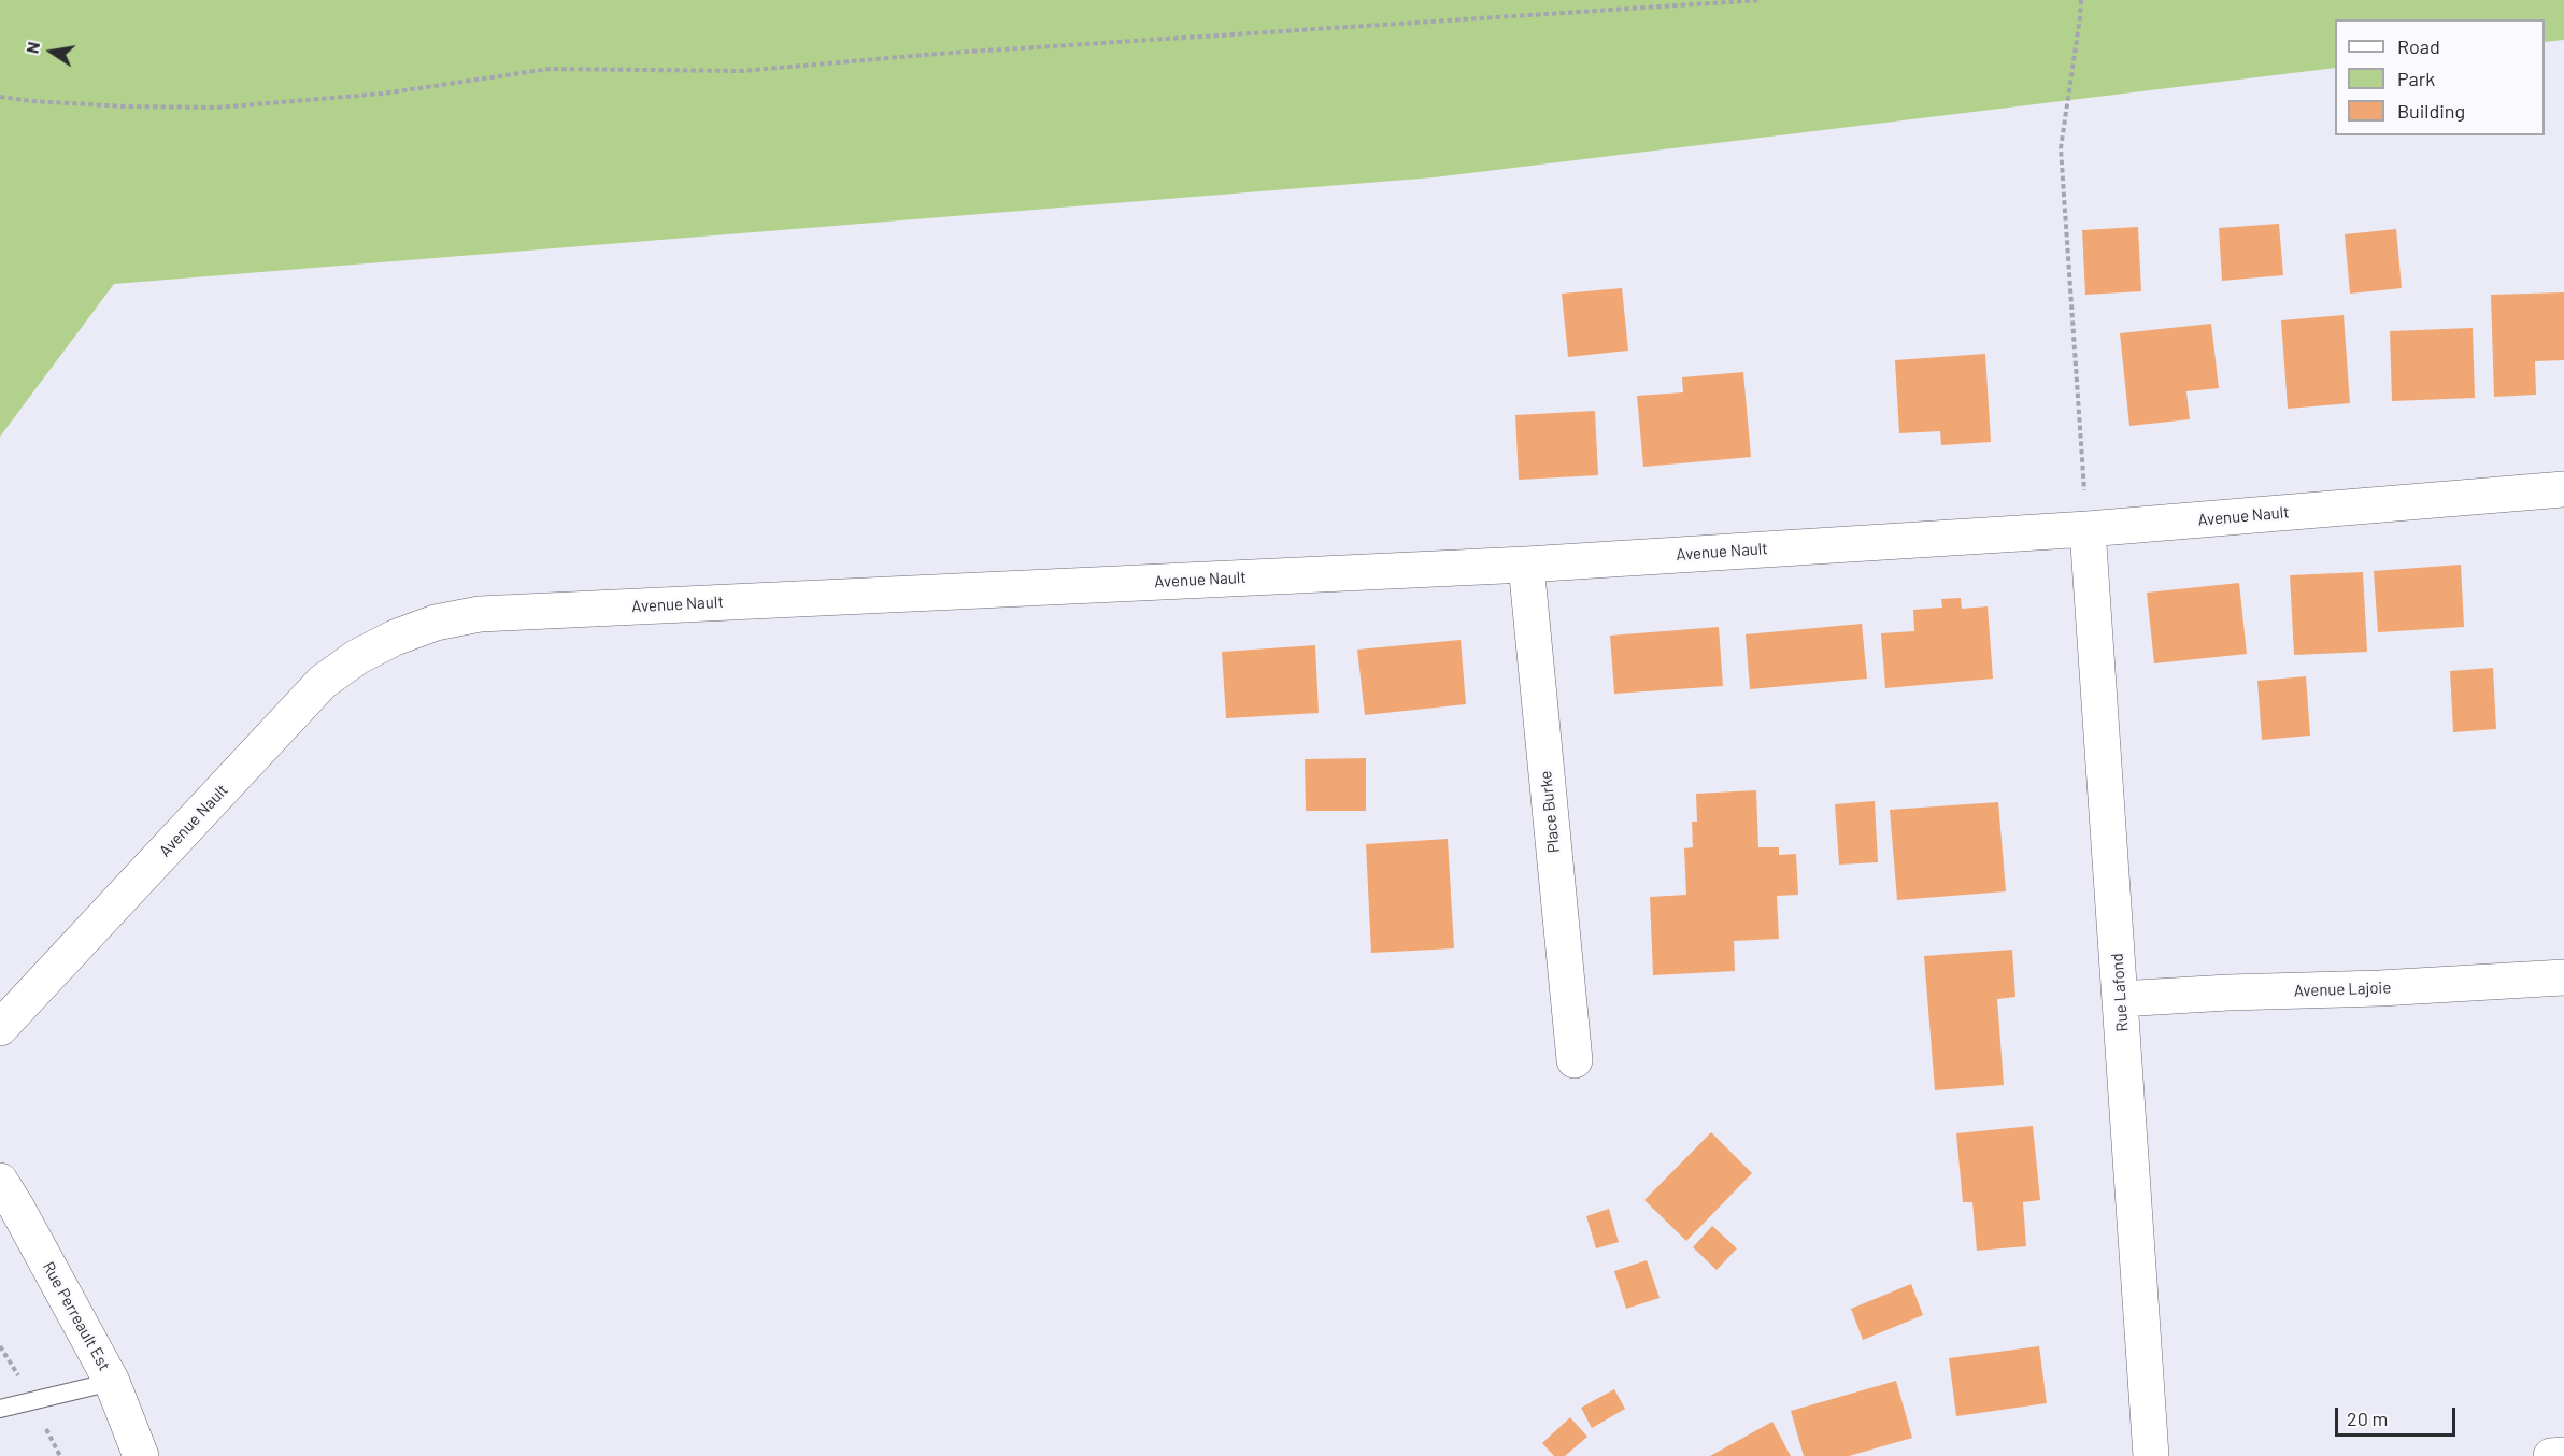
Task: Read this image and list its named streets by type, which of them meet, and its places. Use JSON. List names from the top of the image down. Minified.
{"streets":{"street":["Avenue Nault","Place Burke","Avenue Lajoie","Rue Lafond","Rue Perreault Est"]},"crossings":[["Avenue Nault","Place Burke"],["Avenue Nault","Rue Lafond"],["Avenue Lajoie","Rue Lafond"]],"legend":["Road","Park","Building"],"scale_bar":"20 m","north":"left"}
